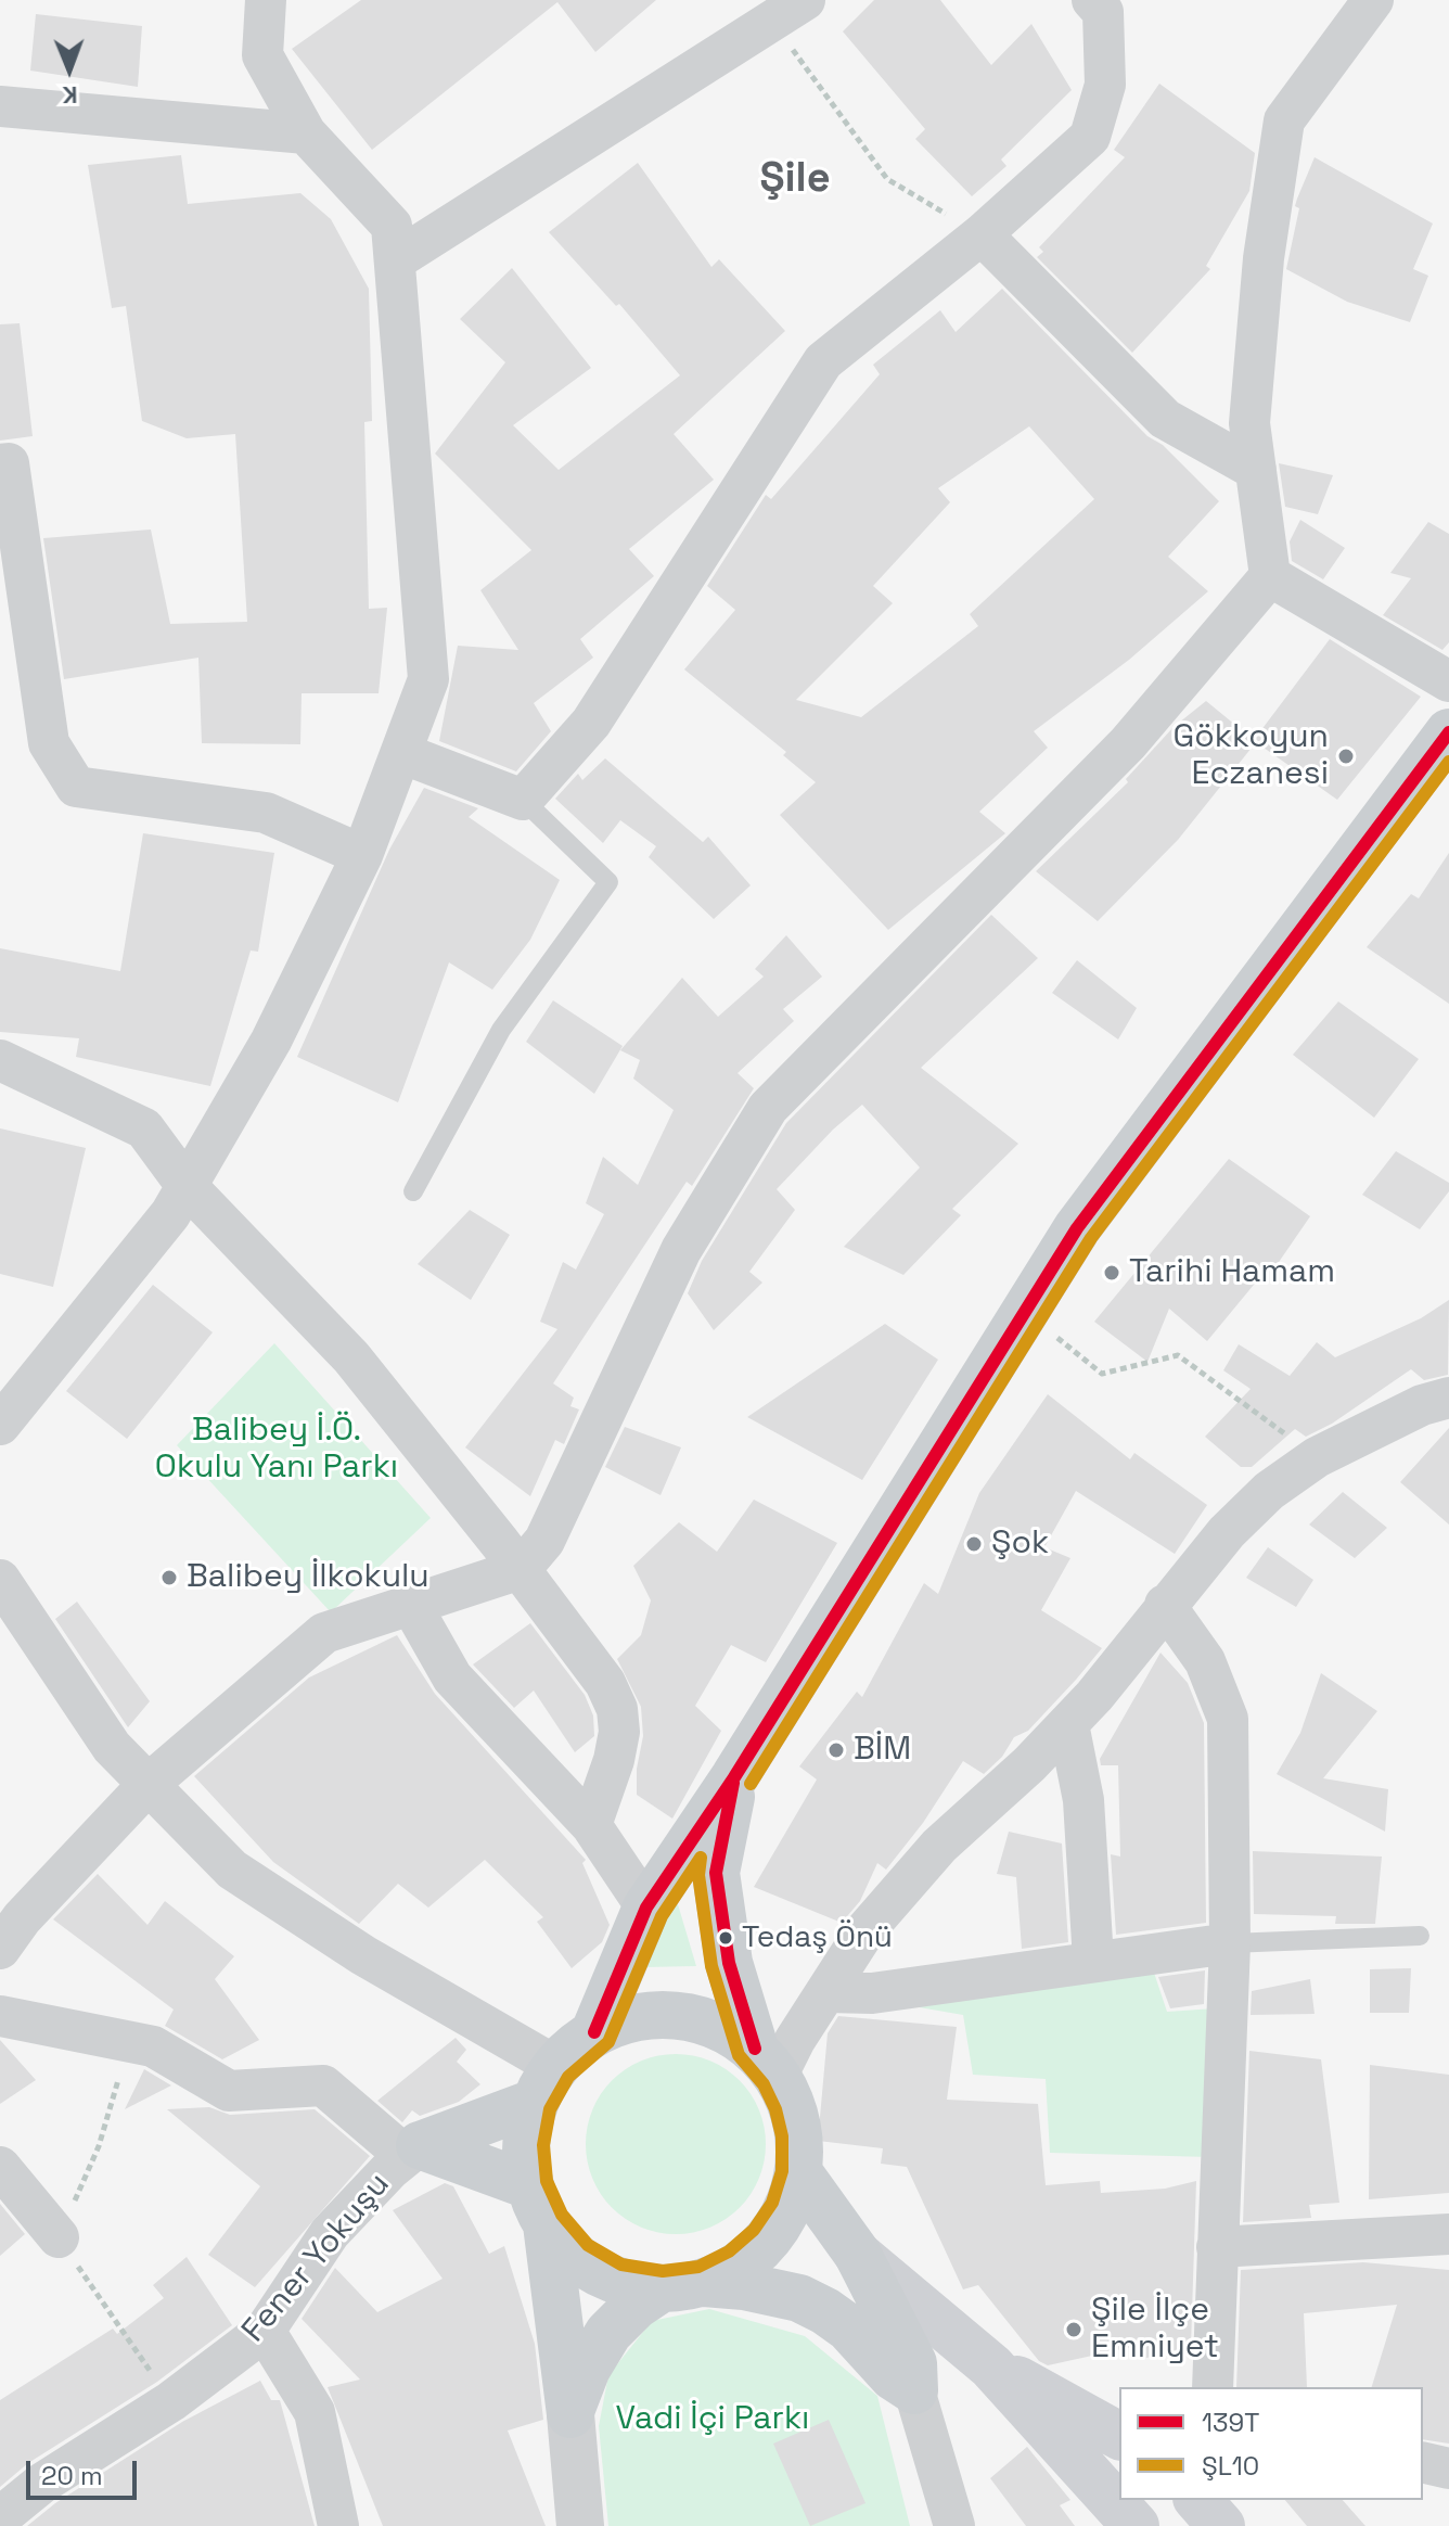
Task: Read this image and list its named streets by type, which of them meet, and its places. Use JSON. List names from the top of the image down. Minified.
{"streets":{"main road":["Fener Yokuşu"]},"districts":["Şile"],"parks":["Balibey İ.Ö. Okulu Yanı Parkı","Vadi İçi Parkı"],"places":["Gökkoyun Eczanesi","Tarihi Hamam","Şok","Balibey İlkokulu","BİM","Tedaş Önü","Şile İlçe Emniyet"],"lines":["transit line 139T","transit line ŞL10"],"legend":["139T","ŞL10"],"scale_bar":"20 m","north":"bottom"}
